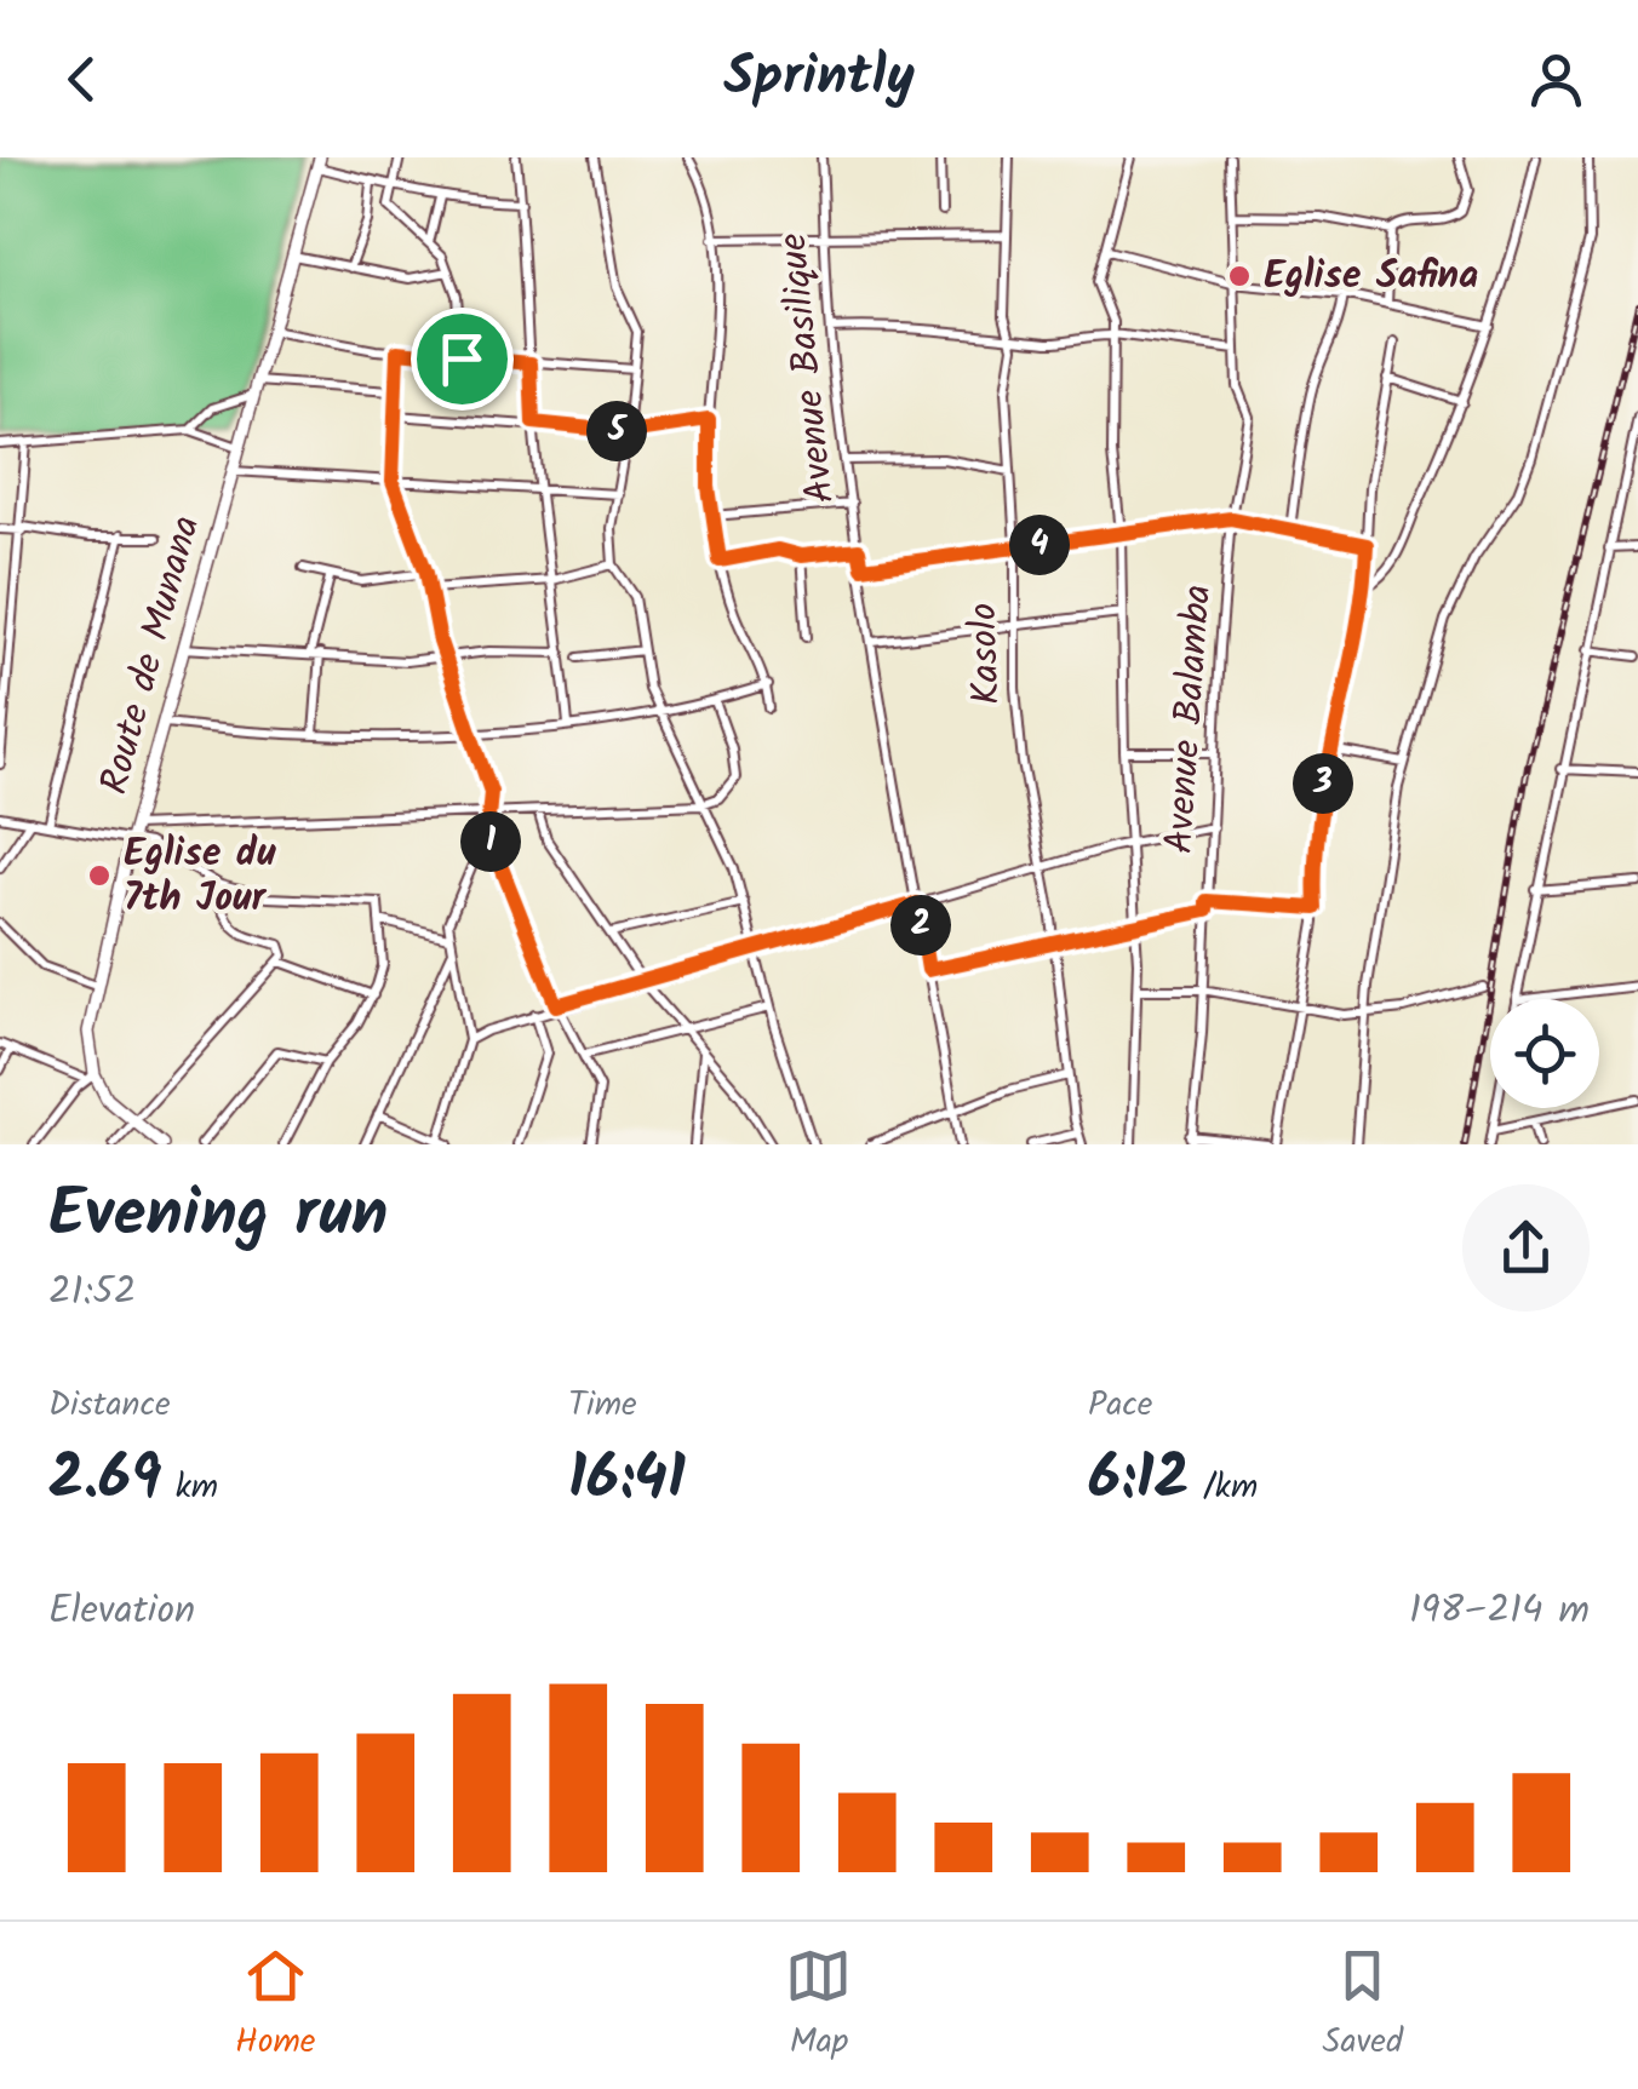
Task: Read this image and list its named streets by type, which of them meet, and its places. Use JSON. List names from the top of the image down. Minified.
{"streets":{"main road":["Route de Munana"],"street":["Avenue Basilique","Kasolo","Avenue Balamba"]},"places":["Eglise Safina","Eglise du 7th Jour"],"page":{"header":"Sprintly","pins":["5","4","3","1","2"],"heading":["Evening run","21:52"],"stats":[["Distance","2.69 km"],["Time","16:41"],["Pace","6:12 /km"]],"chart":["Elevation","198–214 m"],"tabs":["Home","Map","Saved"]}}
